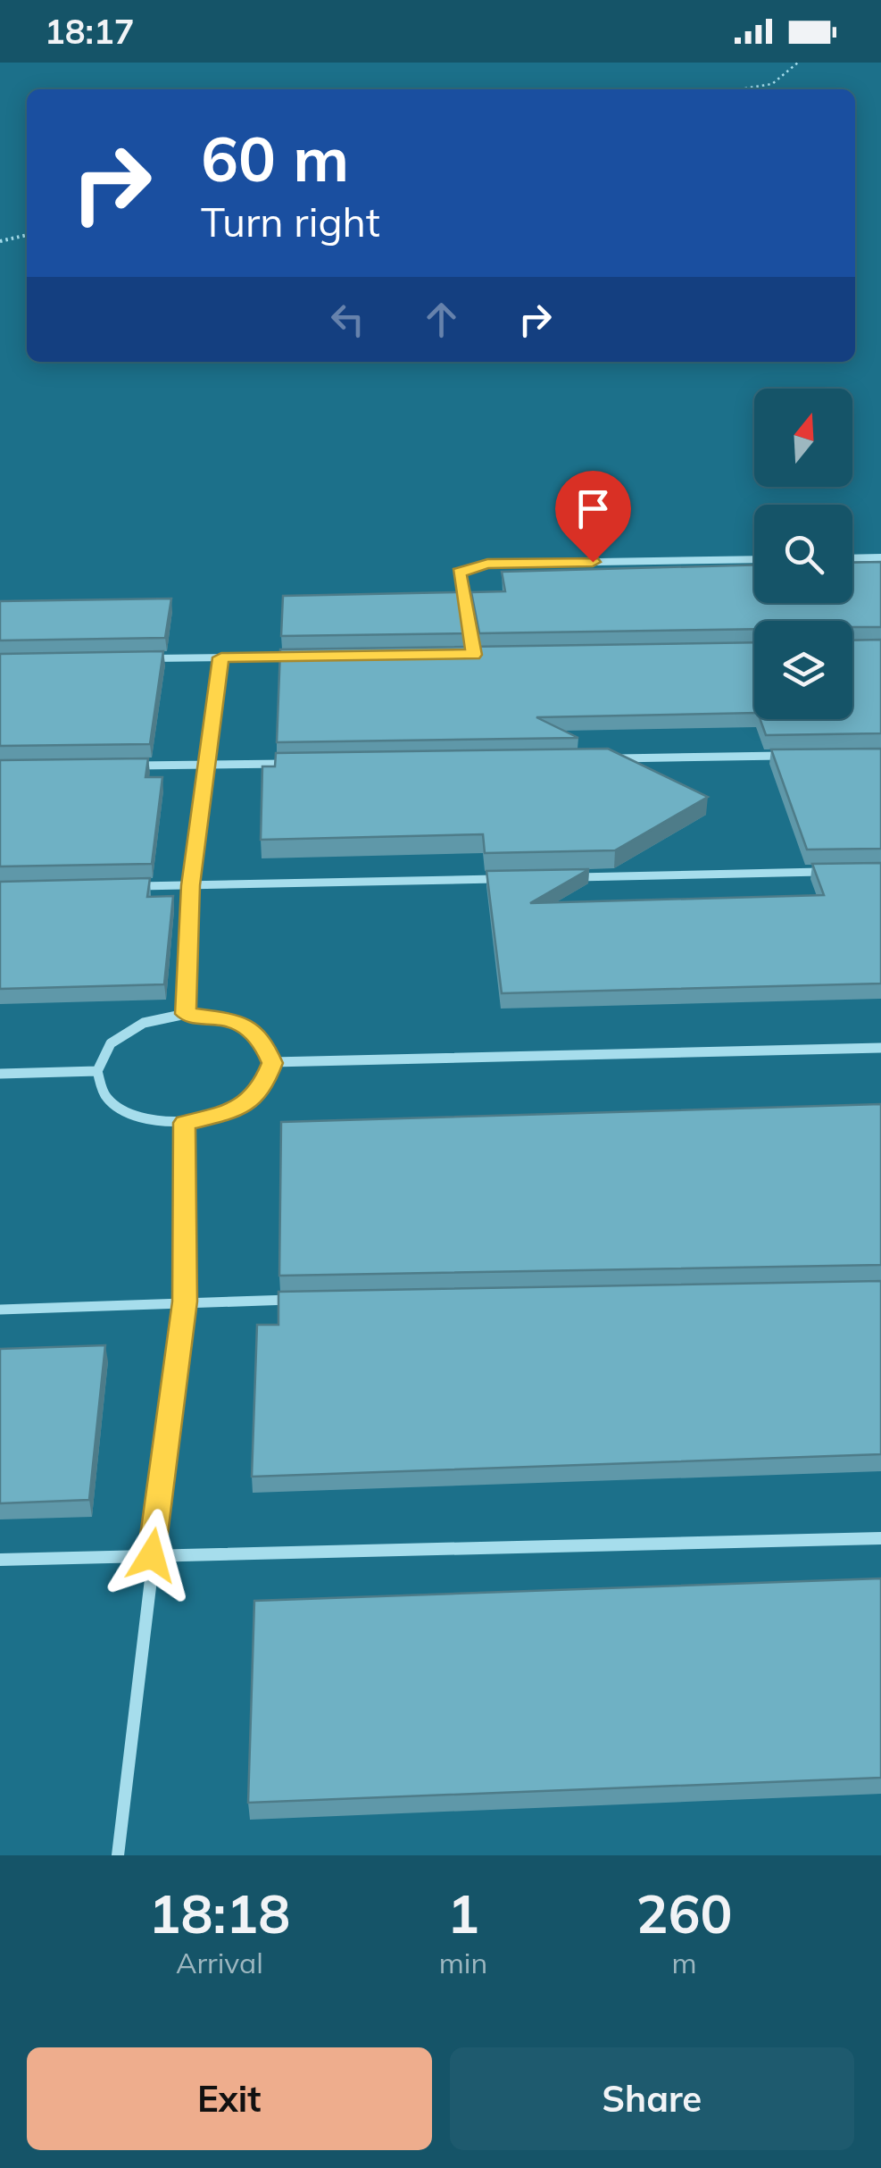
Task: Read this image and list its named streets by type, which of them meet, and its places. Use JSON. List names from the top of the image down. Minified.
{"north":"top","page":{"status":"18:17","turn":["60 m","Turn right"],"eta":["18:18","Arrival","1","min","260","m"],"buttons":["Exit","Share"]}}
